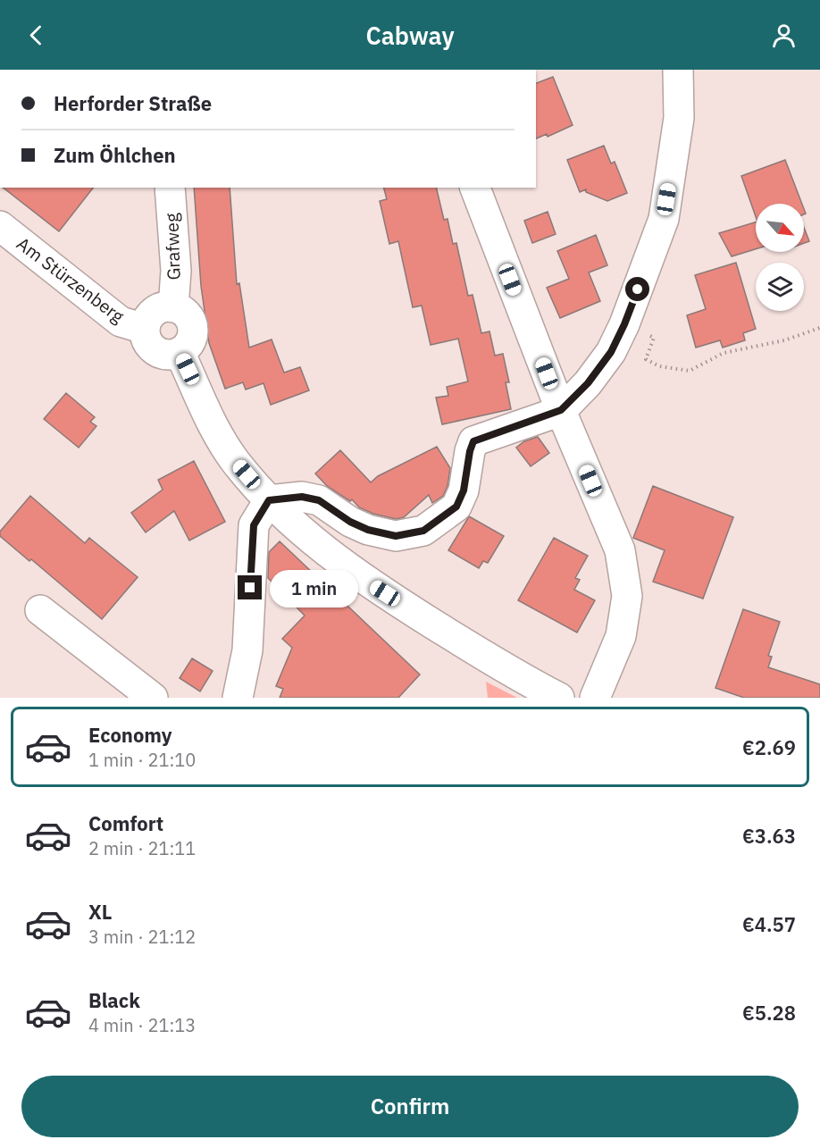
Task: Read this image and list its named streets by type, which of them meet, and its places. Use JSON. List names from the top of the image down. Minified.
{"streets":{"street":["Grafweg","Am Stürzenberg"]},"crossings":[["Grafweg","Am Stürzenberg"]],"north":"bottom right","page":{"header":"Cabway","banner":["Herforder Straße","Zum Öhlchen"],"bubble":"1 min","list":[{"name":"Economy","note":"1 min · 21:10","value":"€2.69"},{"name":"Comfort","note":"2 min · 21:11","value":"€3.63"},{"name":"XL","note":"3 min · 21:12","value":"€4.57"},{"name":"Black","note":"4 min · 21:13","value":"€5.28"}],"buttons":"Confirm"}}
